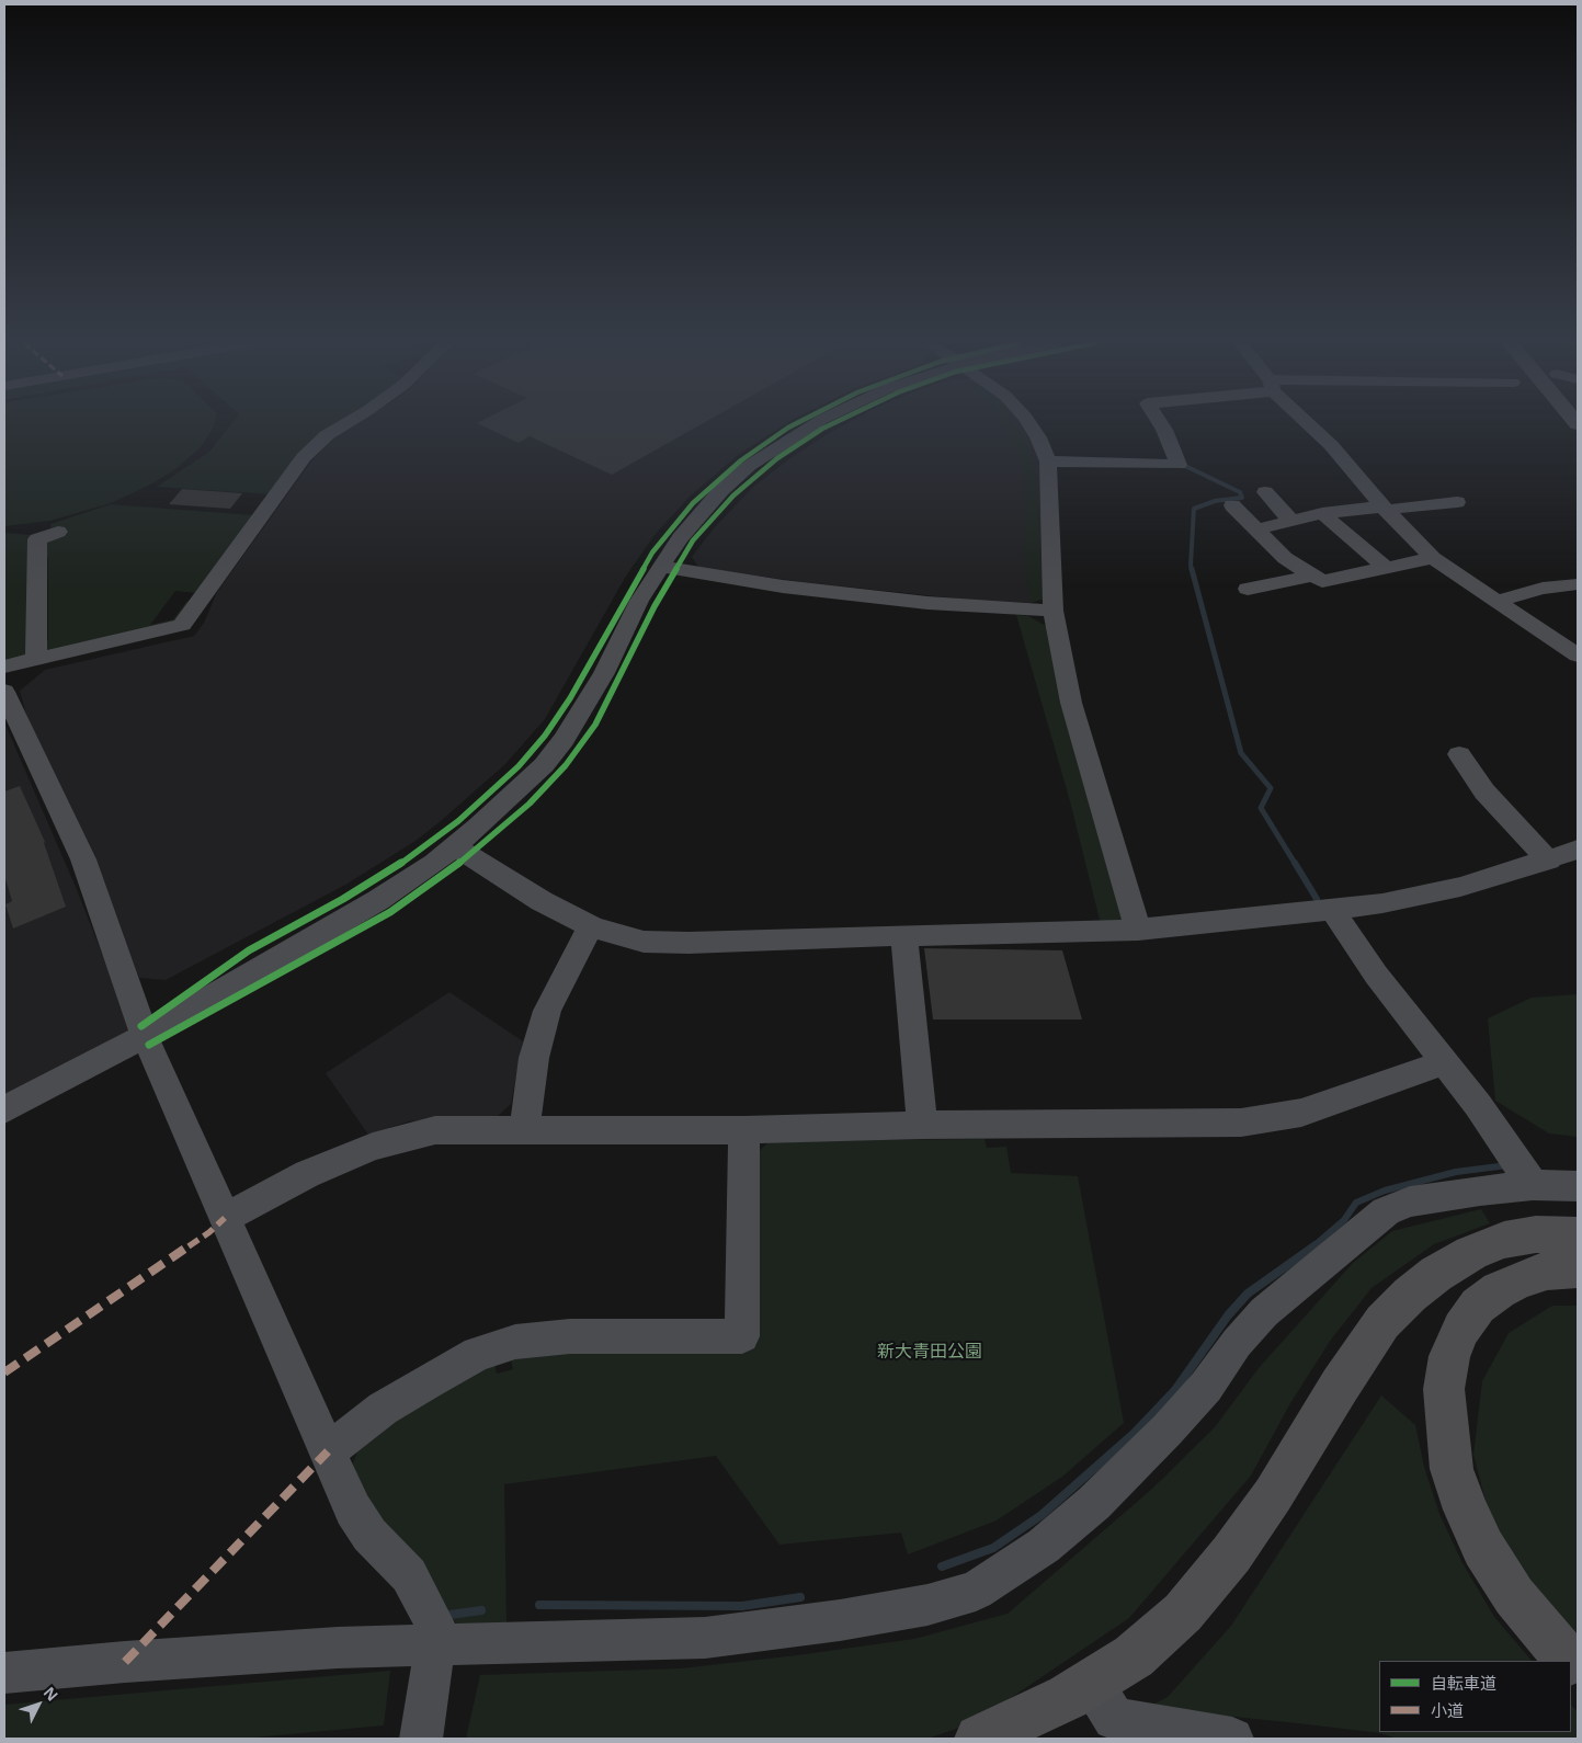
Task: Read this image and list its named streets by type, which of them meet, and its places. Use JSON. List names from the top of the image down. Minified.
{"parks":["新大青田公園"],"legend":["自転車道","小道"],"north":"top right"}
